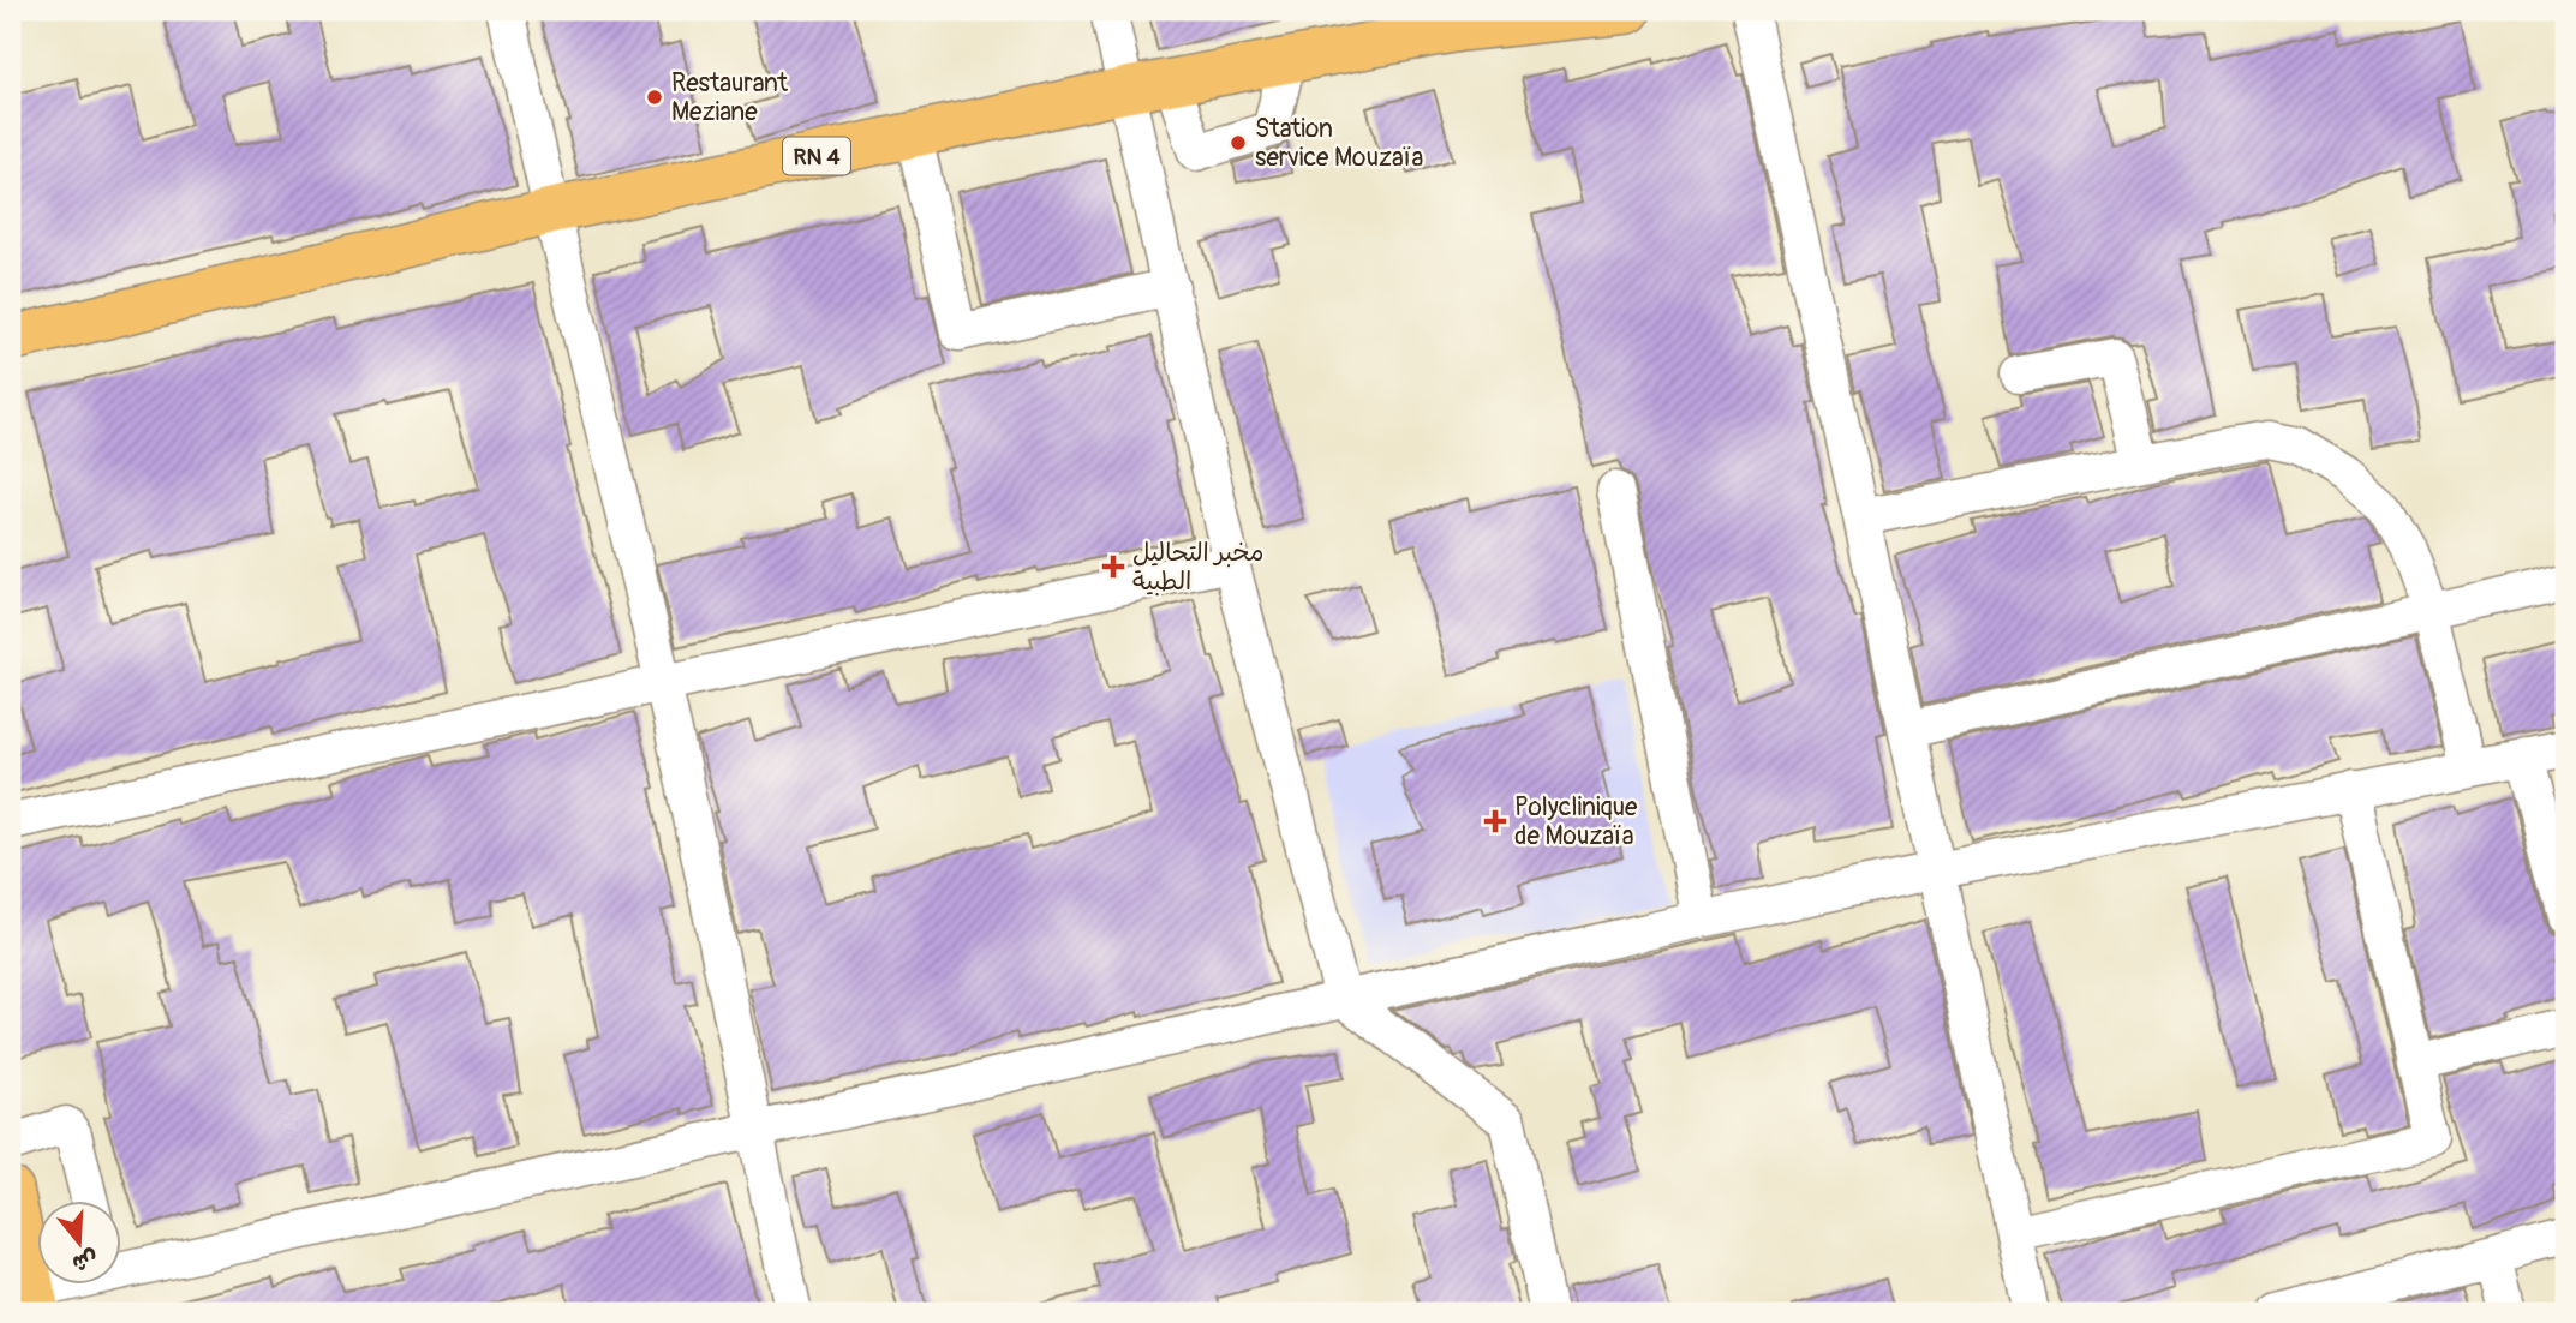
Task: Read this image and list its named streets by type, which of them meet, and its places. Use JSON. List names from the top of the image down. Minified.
{"streets":{"main road":["RN 4"]},"places":{"other":["Restaurant Meziane","Station service Mouzaïa"],"health":["مخبر التحاليل الطبية","Polyclinique de Mouzaïa"]},"north":"bottom"}
